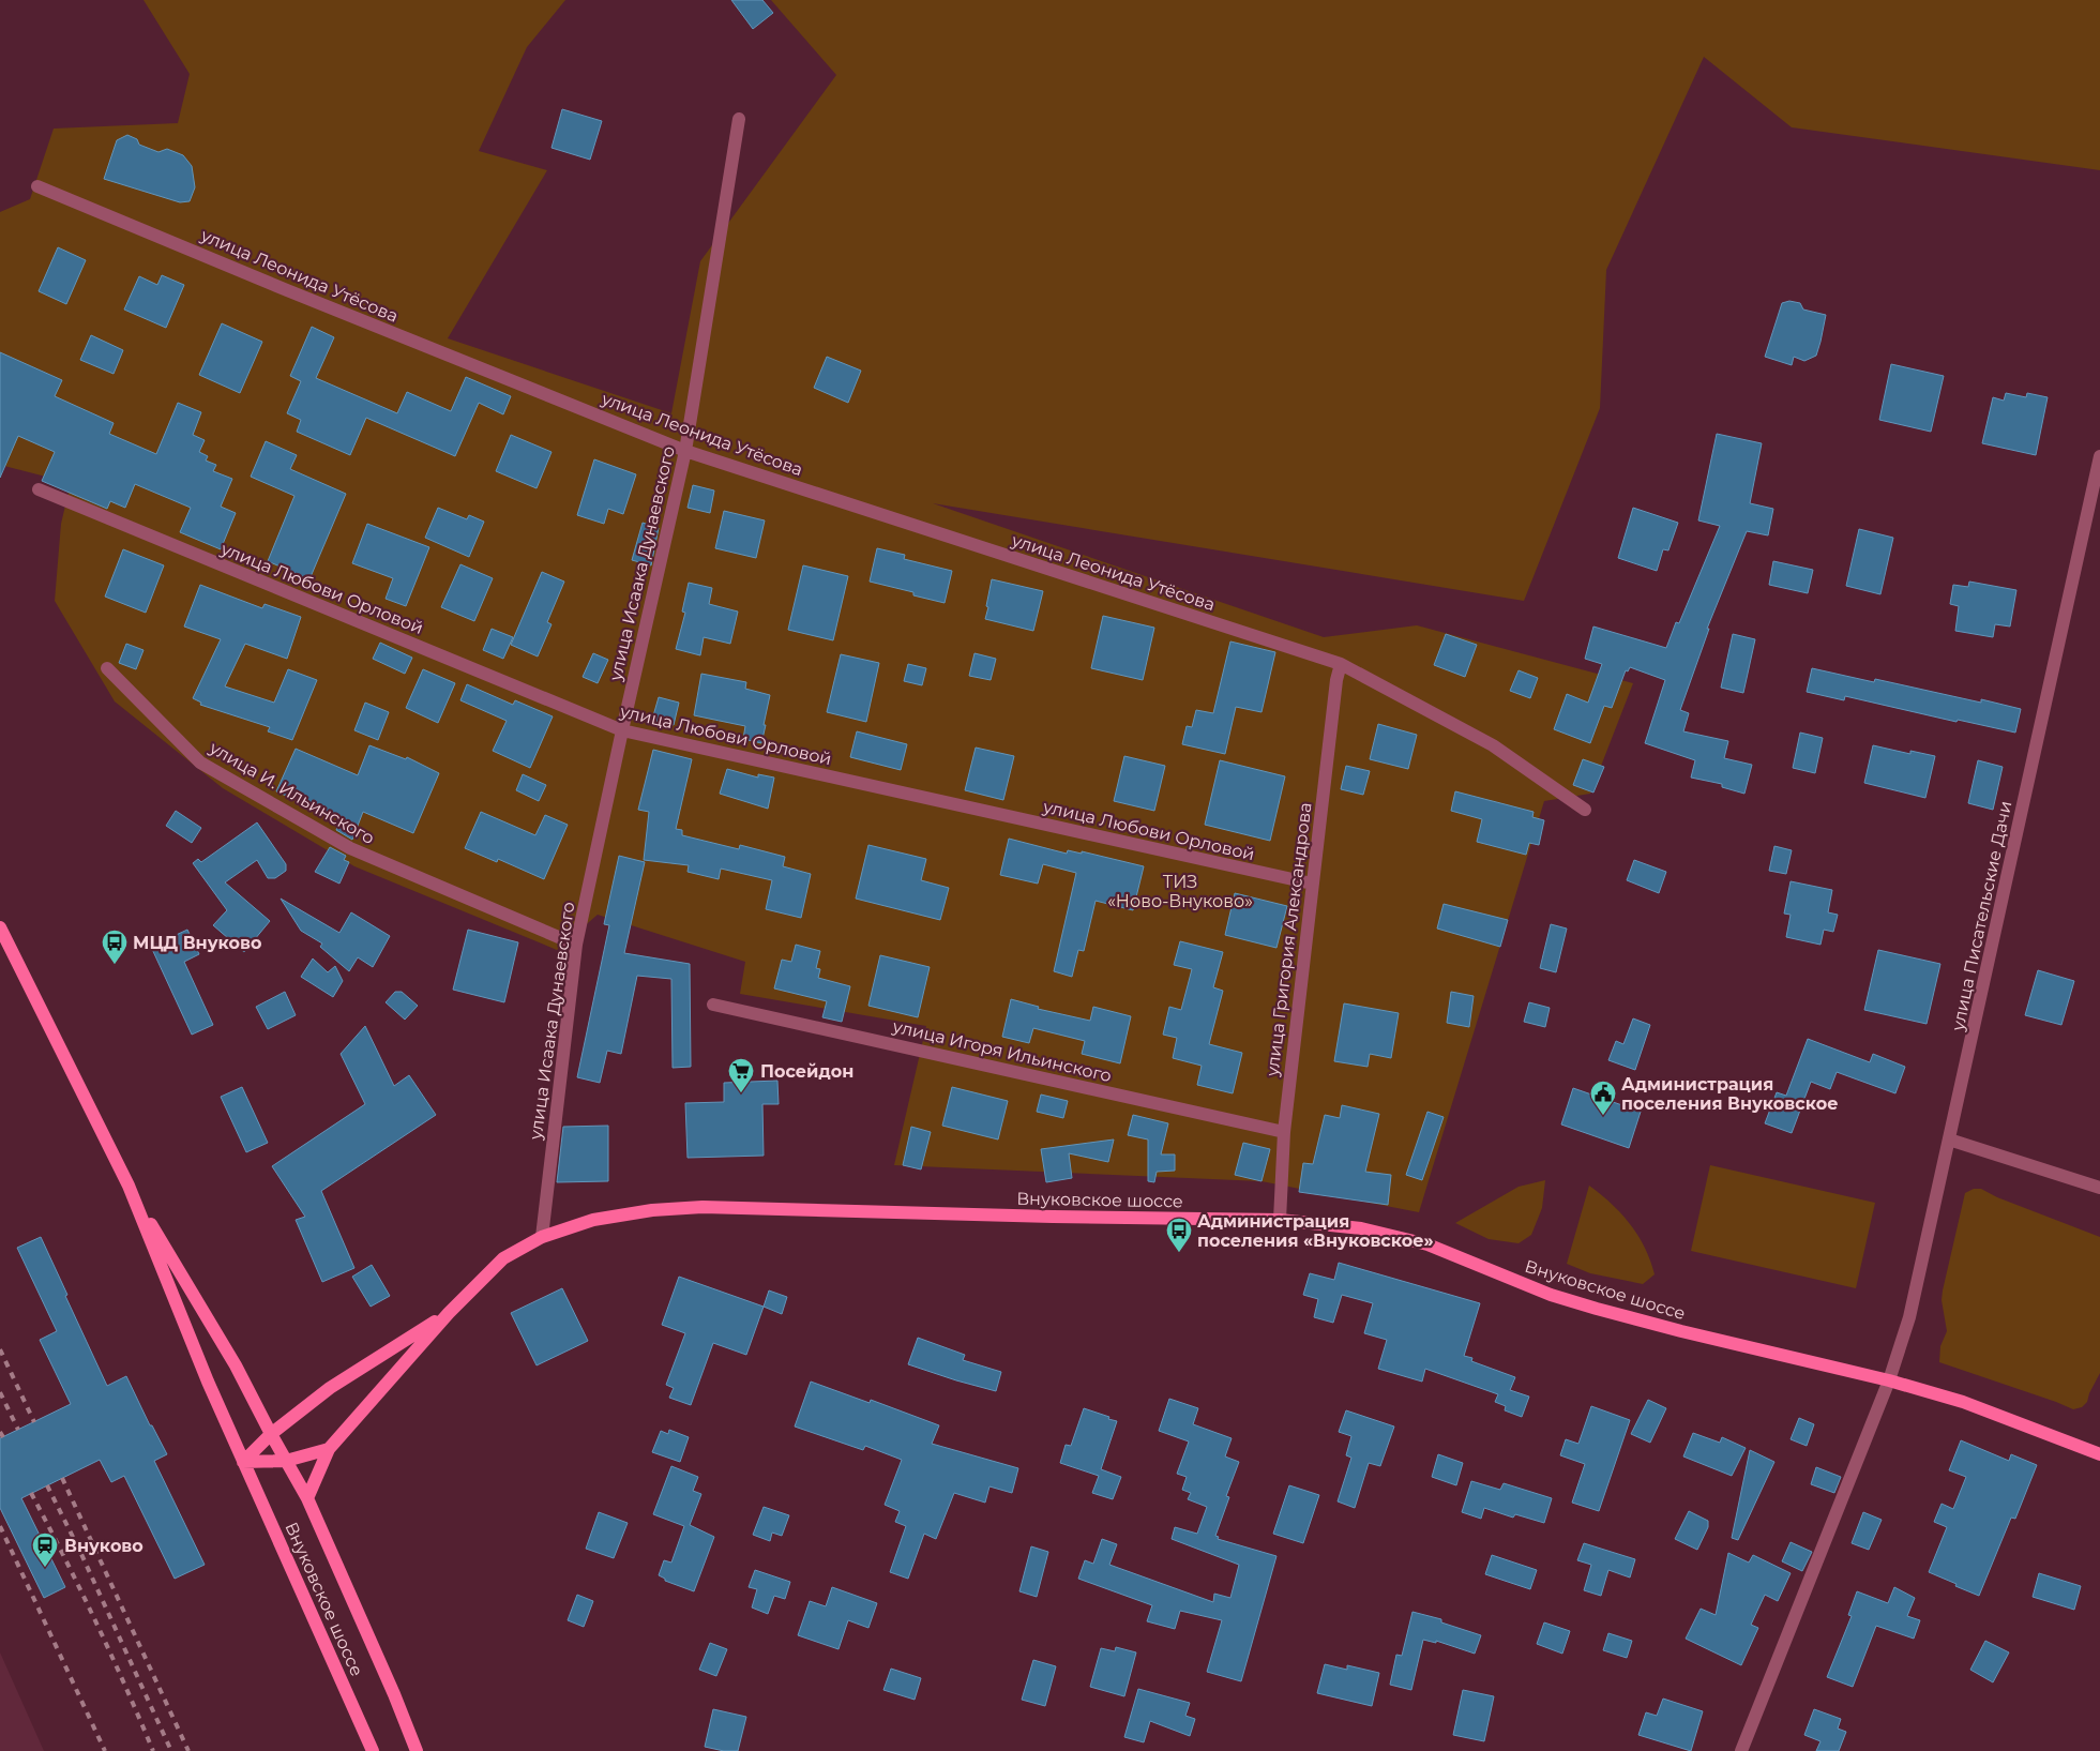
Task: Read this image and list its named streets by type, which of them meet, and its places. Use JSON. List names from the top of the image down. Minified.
{"streets":{"main road":["Внуковское шоссе"],"street":["улица Леонида Утёсова","улица Исаака Дунаевского","улица Любови Орловой","улица И. Ильинского","улица Писательские Дачи","улица Григория Александрова","улица Игоря Ильинского"]},"crossings":[["улица Леонида Утёсова","улица Исаака Дунаевского"],["улица Леонида Утёсова","улица Григория Александрова"],["улица Исаака Дунаевского","улица Любови Орловой"],["улица Исаака Дунаевского","улица И. Ильинского"],["улица Исаака Дунаевского","Внуковское шоссе"],["улица Любови Орловой","улица Григория Александрова"],["улица Писательские Дачи","Внуковское шоссе"],["улица Григория Александрова","улица Игоря Ильинского"],["улица Григория Александрова","Внуковское шоссе"]],"parks":["ТИЗ «Ново-Внуково»"],"places":{"bus stop":["МЦД Внуково","Администрация поселения «Внуковское»"],"supermarket":["Посейдон"],"public building":["Администрация поселения Внуковское"],"station":["Внуково"]}}
